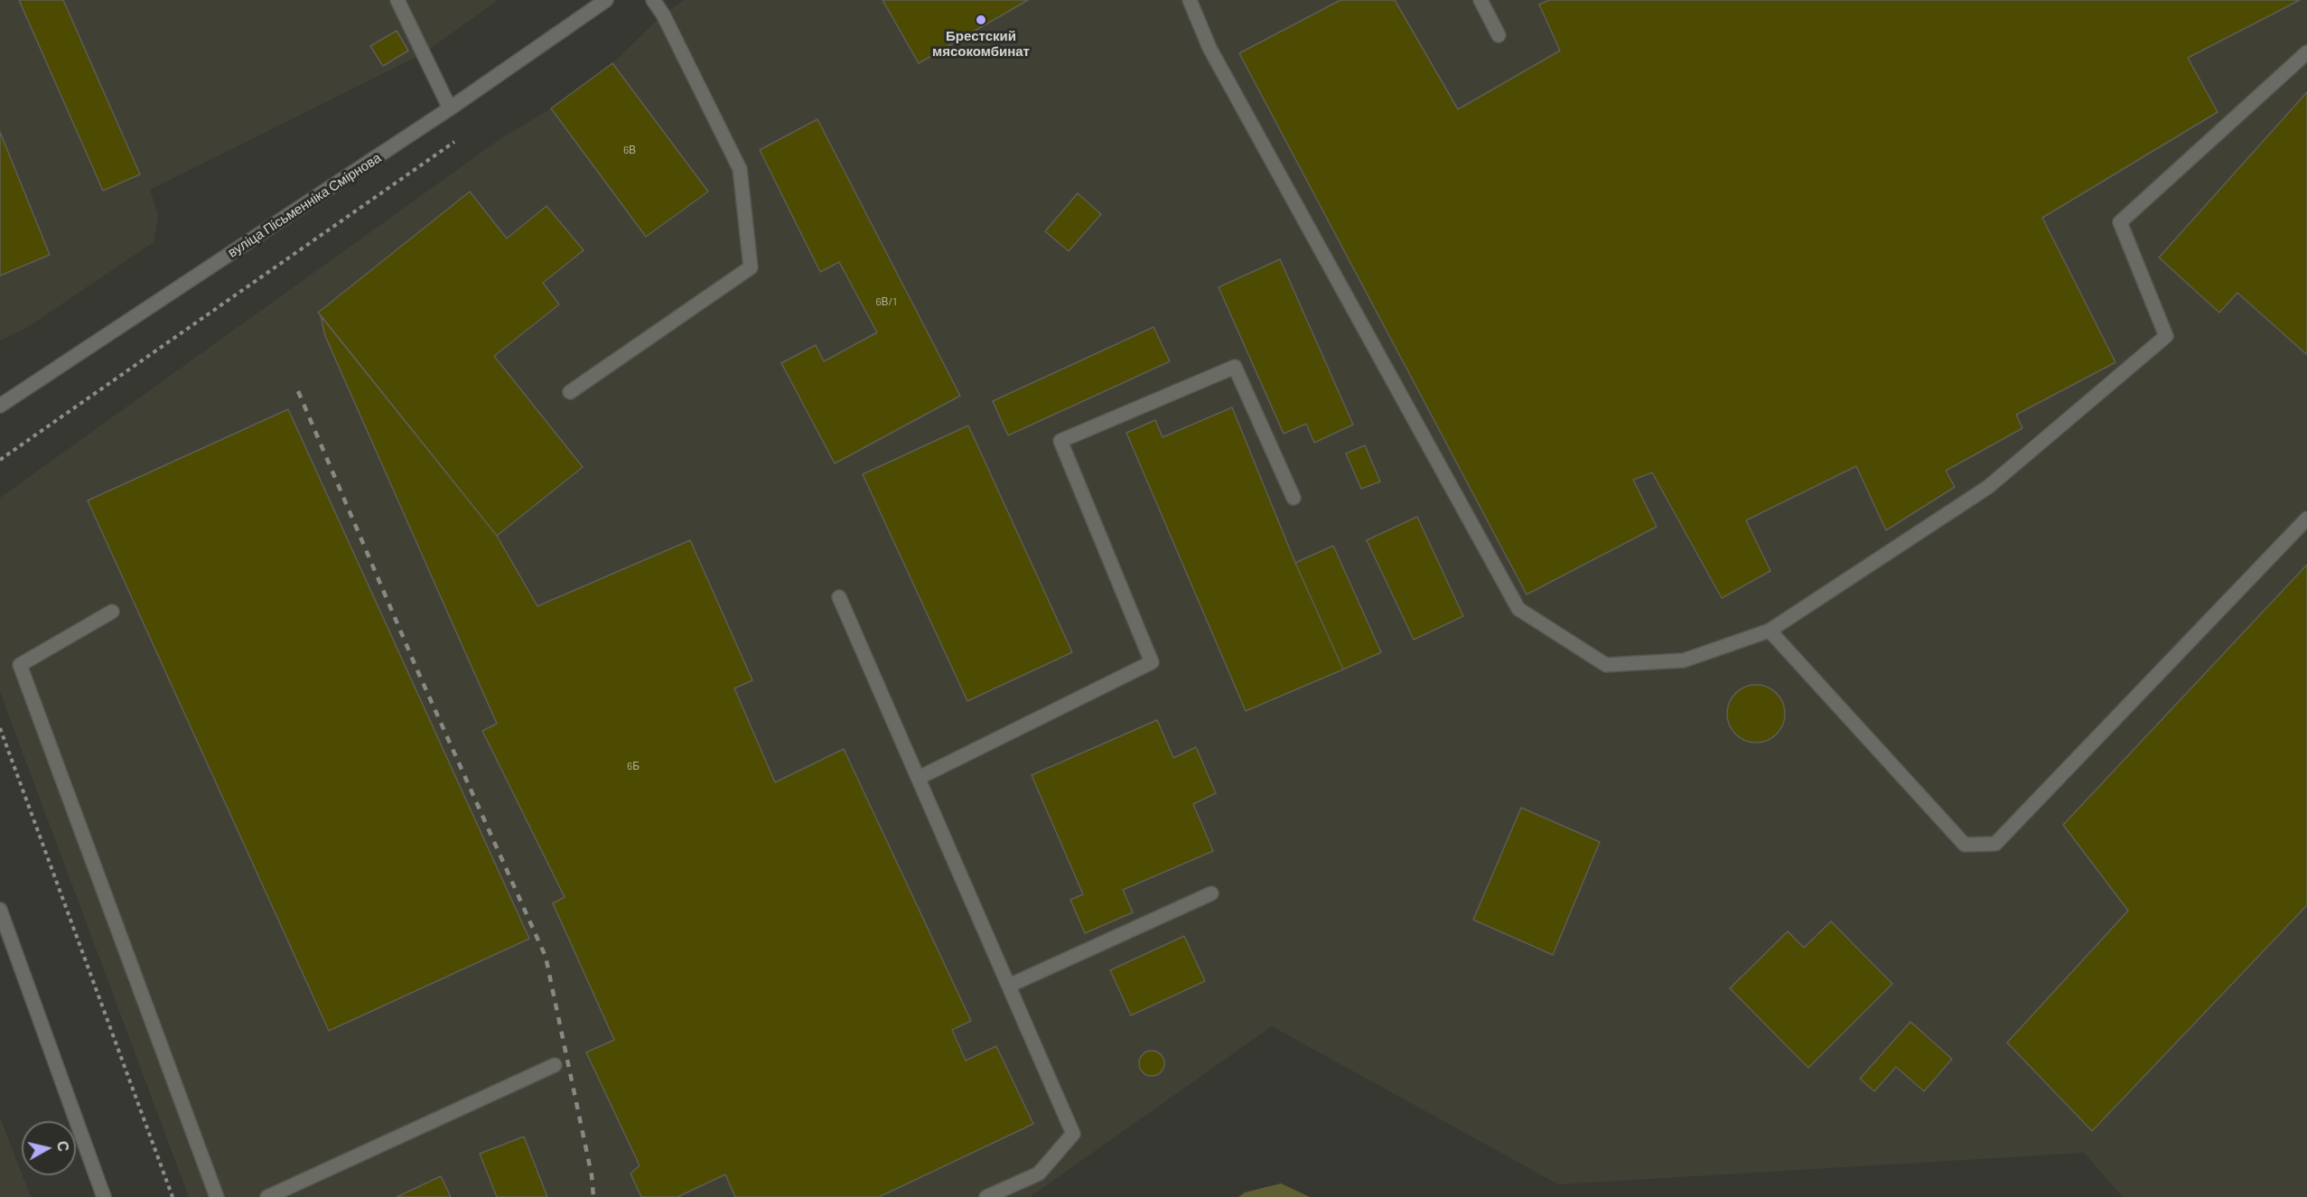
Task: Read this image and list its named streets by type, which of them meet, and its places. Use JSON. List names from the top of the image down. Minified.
{"streets":{"street":["вуліца Пісьменніка Смірнова"]},"places":["Брестский мясокомбинат"],"house_numbers":["6В","6В/1","6Б"],"north":"right"}
